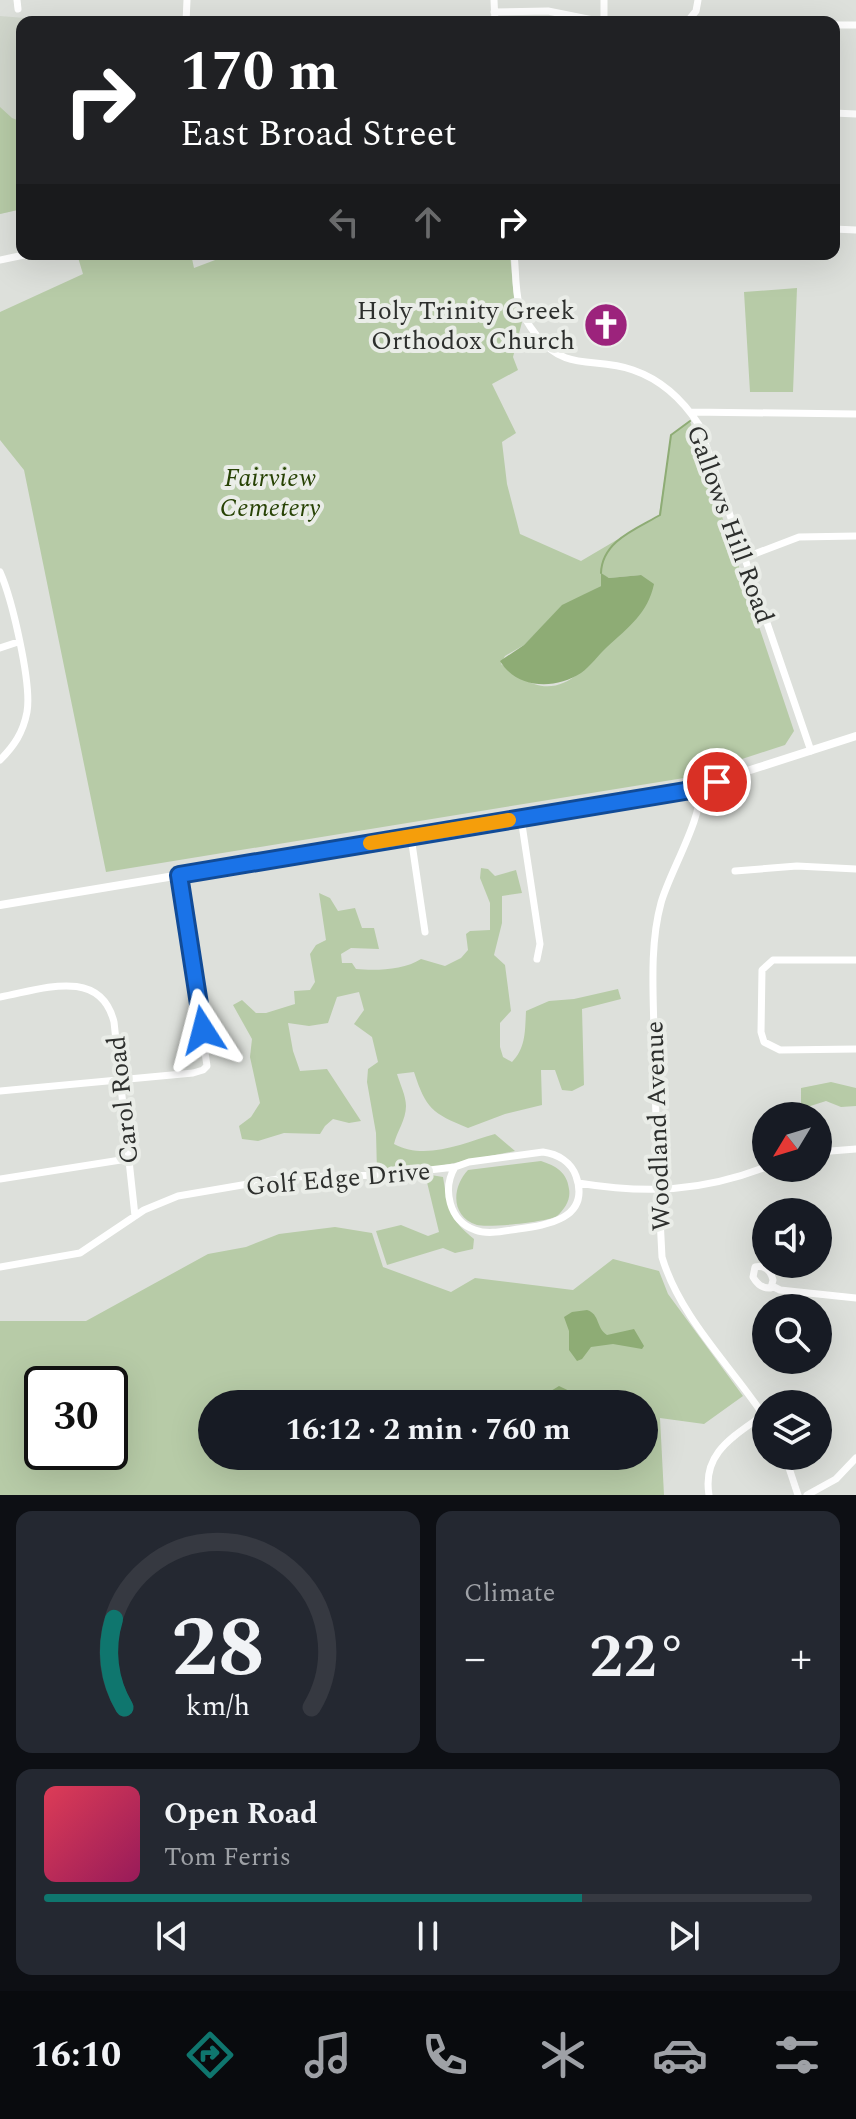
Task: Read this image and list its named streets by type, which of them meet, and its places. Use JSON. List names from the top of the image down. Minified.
{"streets":{"street":["Gallows Hill Road","Carol Road","Woodland Avenue","Golf Edge Drive"]},"crossings":[["Carol Road","Golf Edge Drive"]],"parks":["Fairview Cemetery"],"places":{"church":["Holy Trinity Greek Orthodox Church"]},"north":"bottom left","page":{"turn":["170 m","East Broad Street"],"limit":"30","trip":"16:12 · 2 min · 760 m","tile":"Climate","heat":["−","22°","+"],"song":["Open Road","Tom Ferris"],"tabs":"16:10","gauge":["28","km/h"]}}
